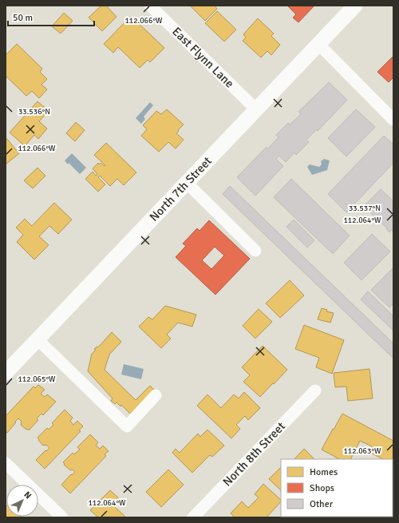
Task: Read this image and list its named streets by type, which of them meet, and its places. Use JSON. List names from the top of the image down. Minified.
{"streets":{"main road":["North 7th Street"],"street":["East Flynn Lane","North 8th Street"]},"crossings":[["East Flynn Lane","North 7th Street"]],"legend":["Homes","Shops","Other"],"scale_bar":"50 m","north":"top right","coordinates":["112.066°W","33.536°N","33.537°N","112.064°W","112.065°W","112.063°W"]}
